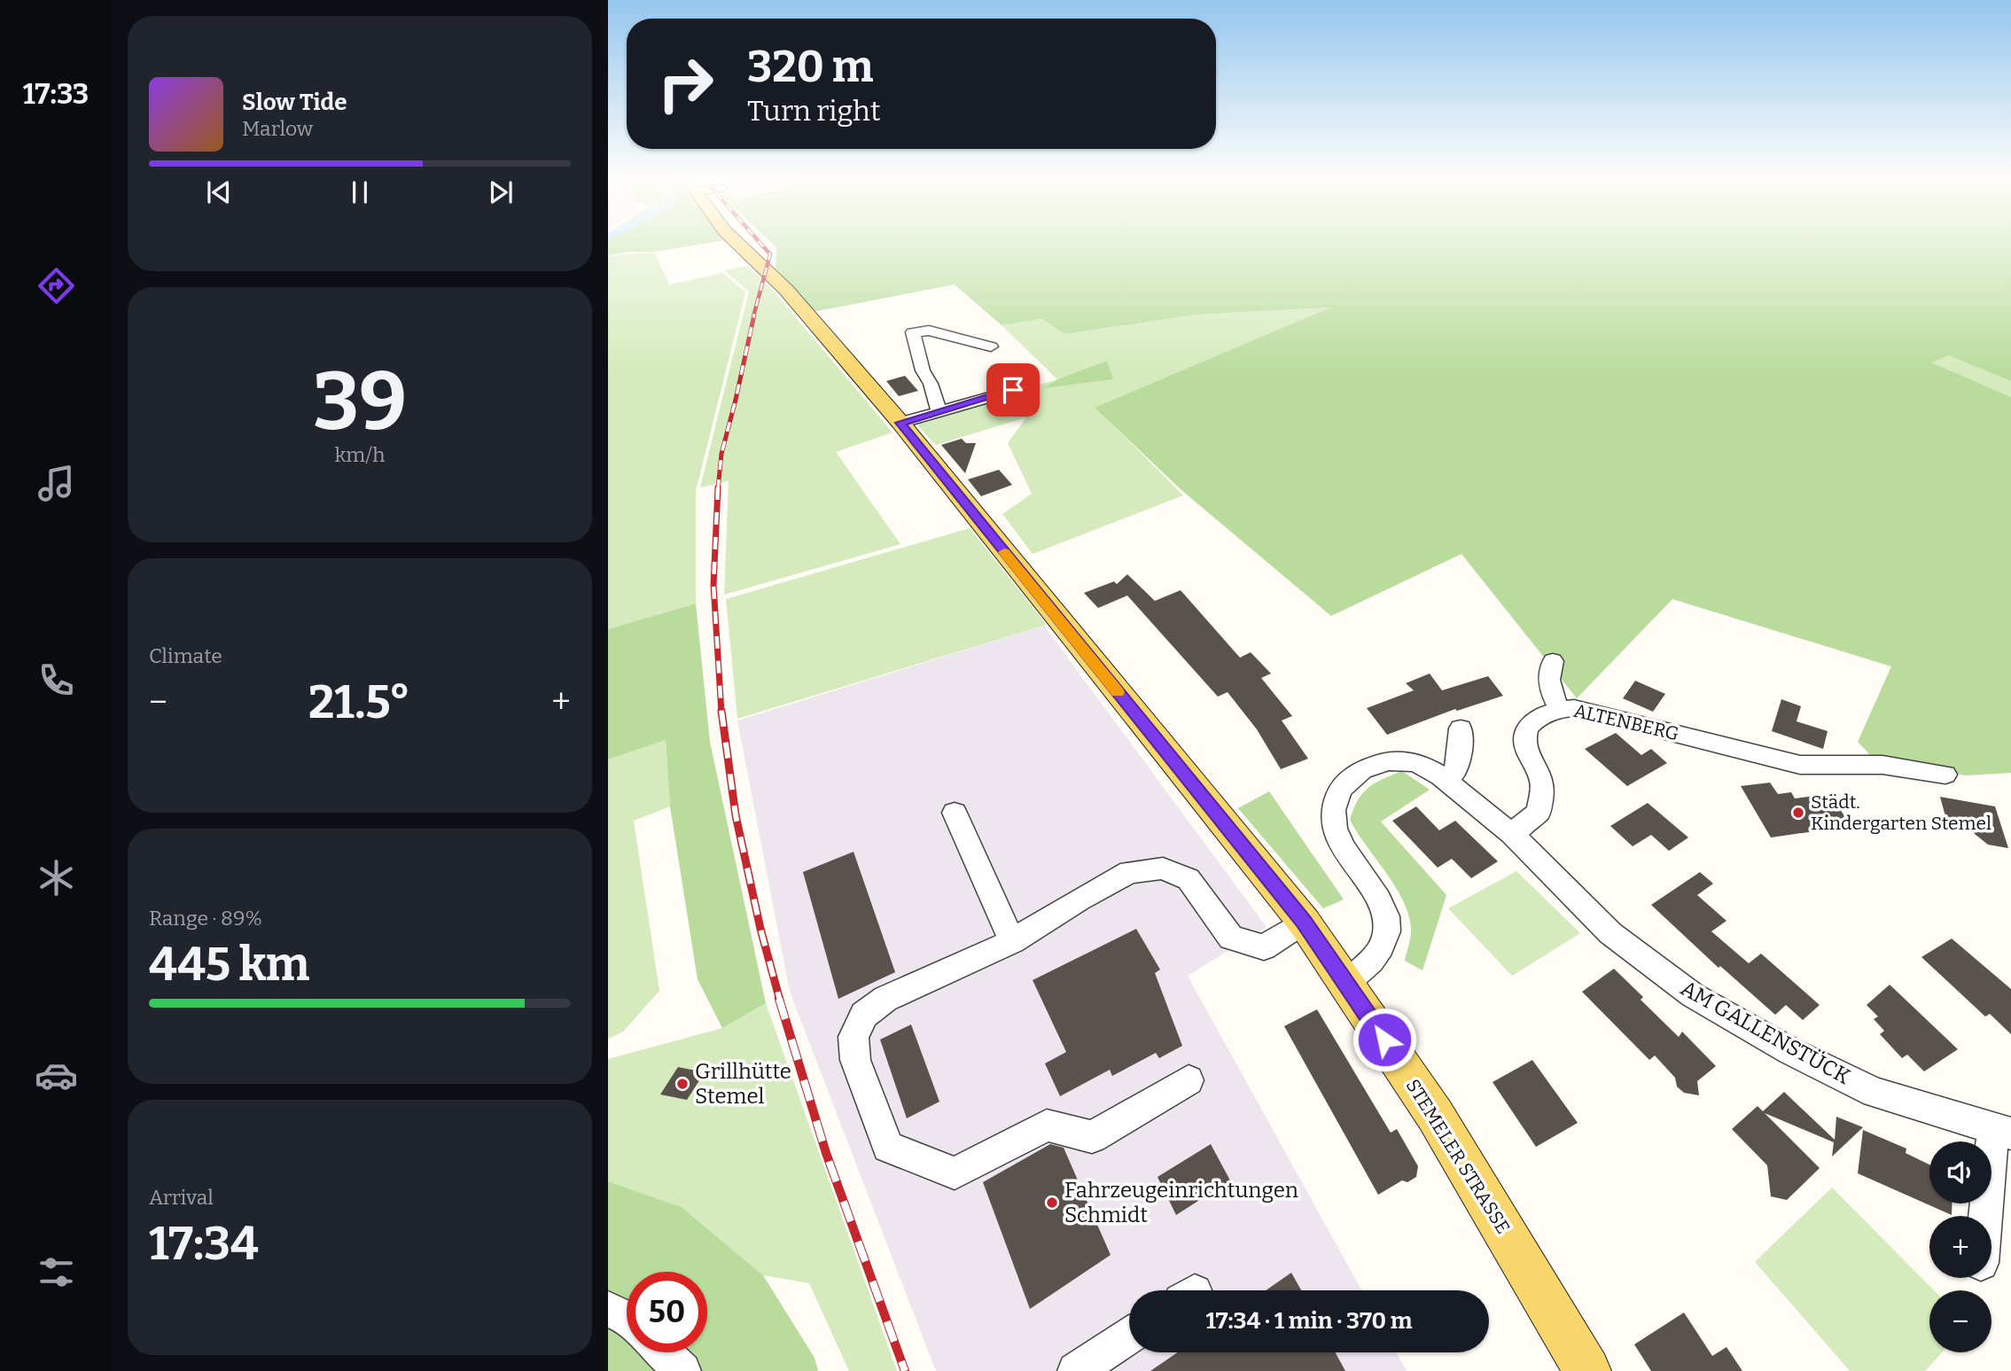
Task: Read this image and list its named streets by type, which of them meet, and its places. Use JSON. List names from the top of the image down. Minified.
{"streets":{"main road":["STEMELER STRASSE"],"street":["ALTENBERG","AM GALLENSTÜCK"]},"crossings":[["ALTENBERG","AM GALLENSTÜCK"]],"places":["Städt. Kindergarten Stemel","Grillhütte Stemel","Fahrzeugeinrichtungen Schmidt"],"page":{"tabs":"17:33","turn":["320 m","Turn right"],"song":["Slow Tide","Marlow"],"tile":[["39","km/h"],"Climate",["Range · 89%","445 km"],["Arrival","17:34"]],"heat":["−","21.5°","+"],"map_buttons":["+","−"],"limit":"50","trip":"17:34 · 1 min · 370 m"}}
